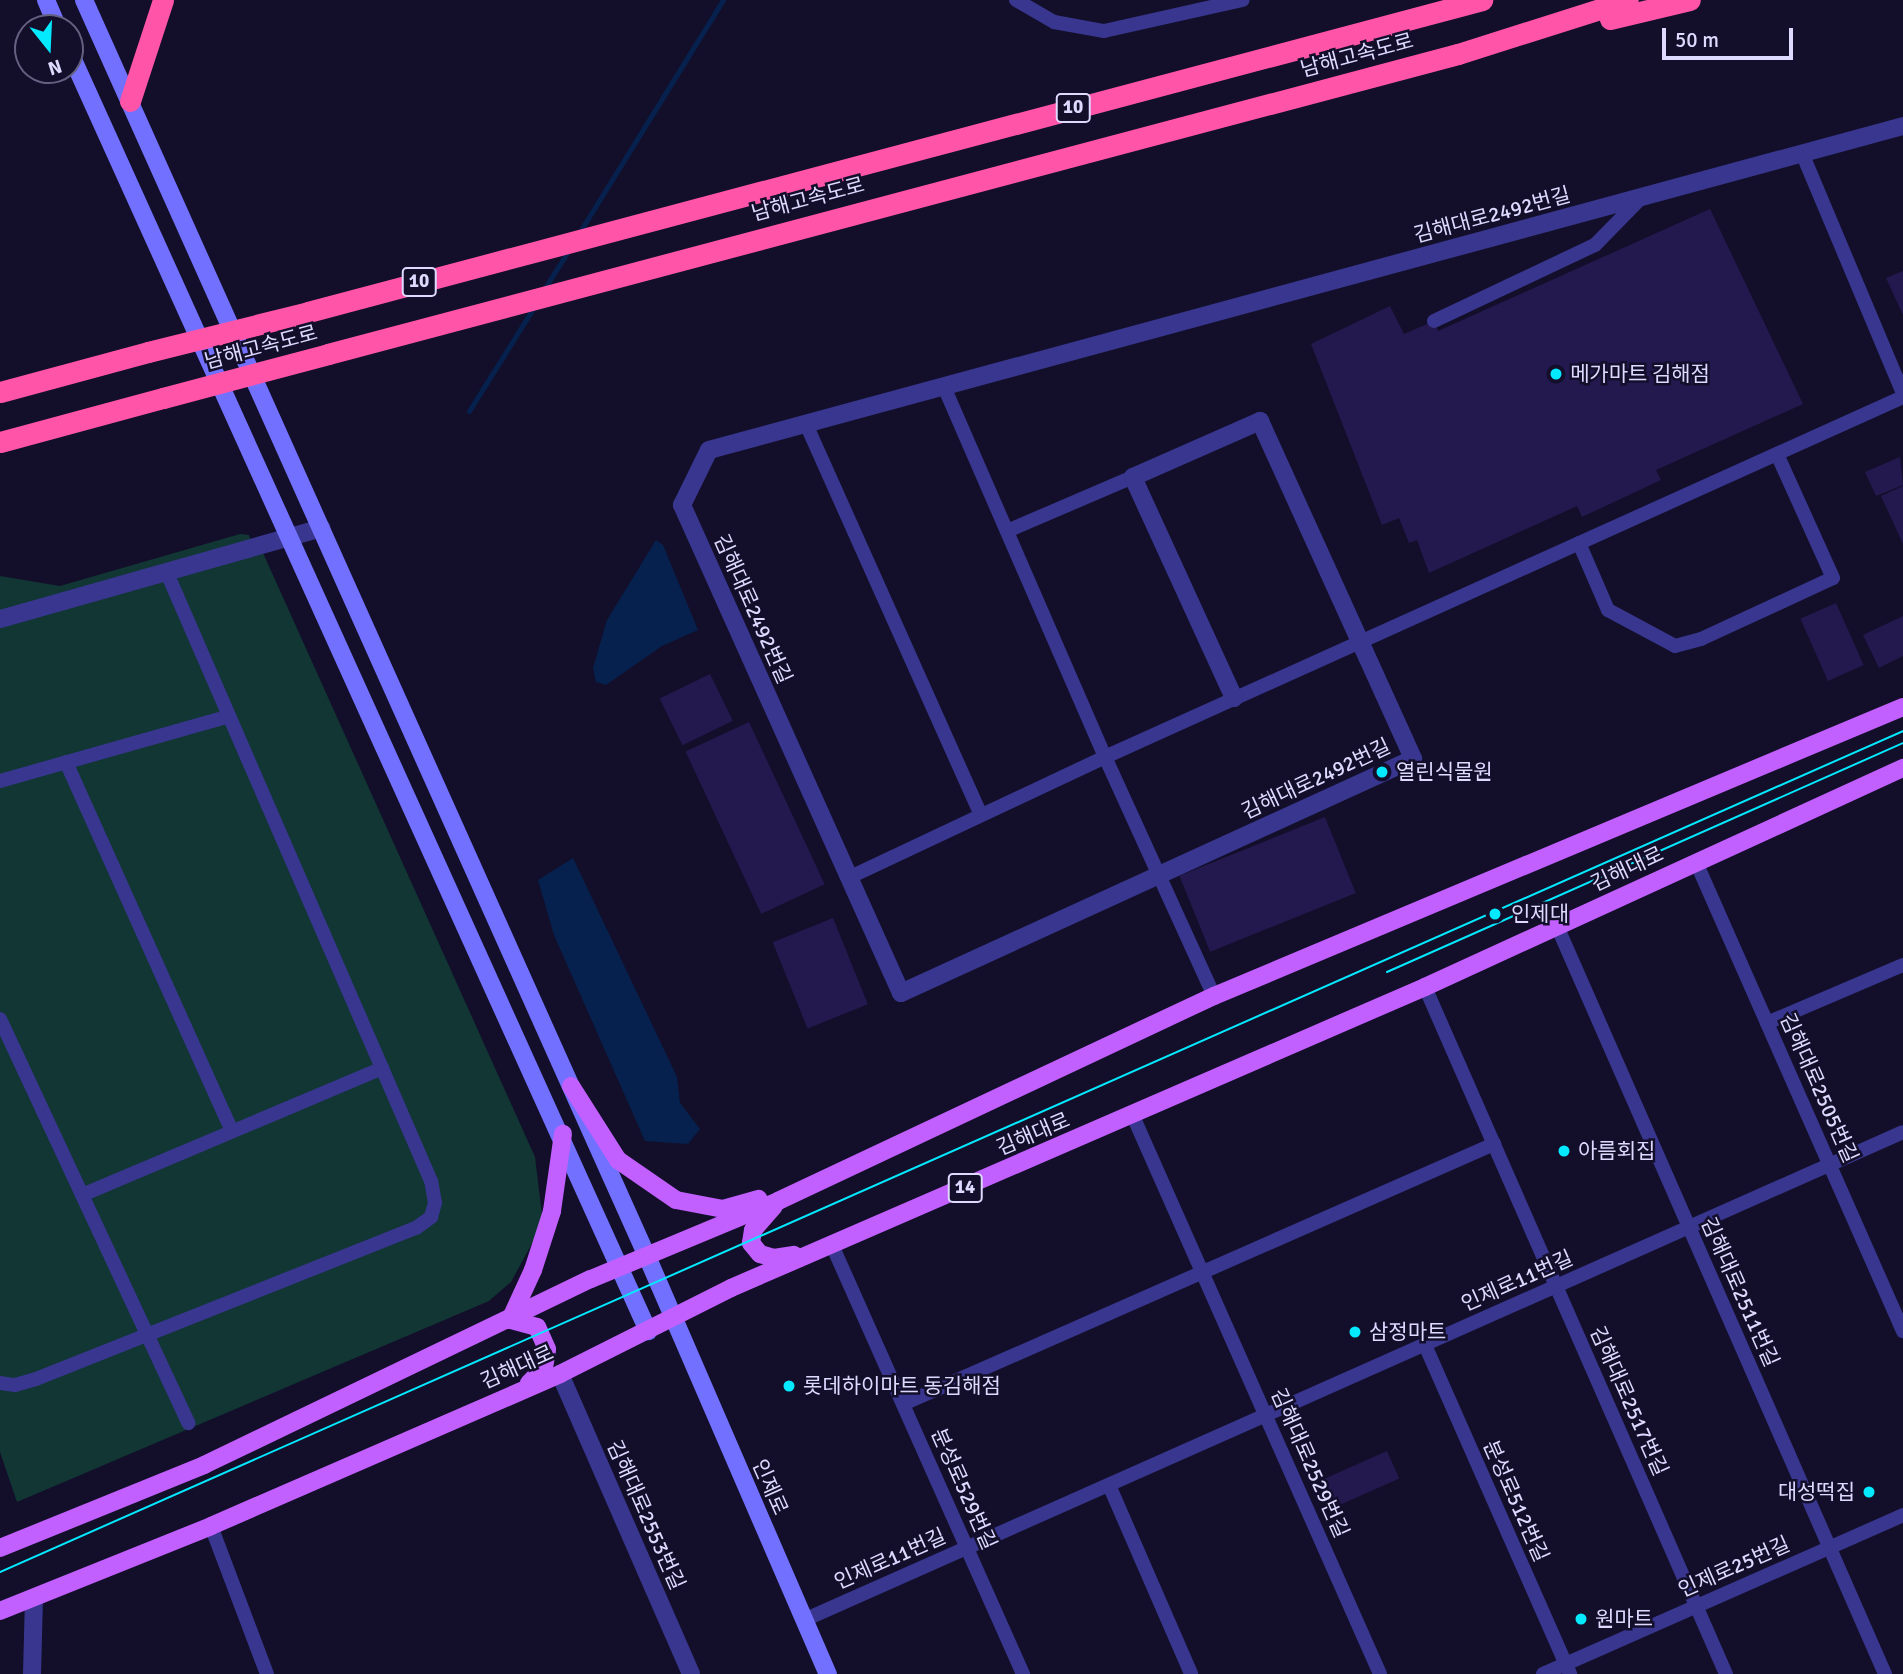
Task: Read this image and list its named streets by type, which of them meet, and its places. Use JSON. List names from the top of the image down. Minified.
{"streets":{"highway":["남해고속도로","10"],"main road":["김해대로","14","인제로"],"street":["김해대로2492번길","김해대로2505번길","인제로11번길","김해대로2511번길","김해대로2517번길","김해대로2529번길","분성로529번길","분성로512번길","김해대로2553번길","인제로25번길"]},"crossings":[["김해대로","김해대로2505번길"],["김해대로","14"],["김해대로","김해대로2511번길"],["김해대로","김해대로2517번길"],["김해대로","김해대로2529번길"],["김해대로","인제로"],["김해대로","분성로529번길"],["김해대로","김해대로2553번길"],["김해대로2505번길","인제로11번길"],["인제로11번길","김해대로2511번길"],["인제로11번길","김해대로2517번길"],["인제로11번길","김해대로2529번길"],["인제로11번길","인제로"],["인제로11번길","분성로529번길"],["인제로11번길","분성로512번길"],["김해대로2511번길","인제로25번길"],["김해대로2517번길","인제로25번길"],["분성로512번길","인제로25번길"]],"places":["메가마트 김해점","열린식물원","인제대","아름회집","삼정마트","롯데하이마트 동김해점","대성떡집","원마트"],"scale_bar":"50 m","north":"bottom"}
